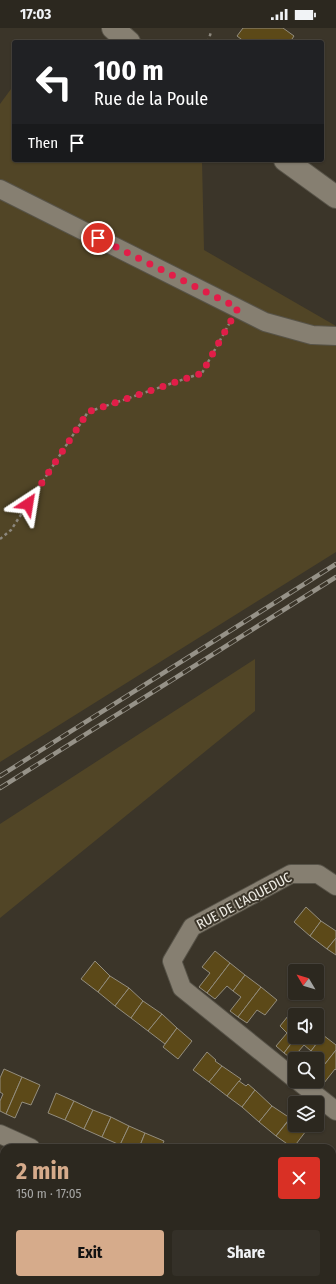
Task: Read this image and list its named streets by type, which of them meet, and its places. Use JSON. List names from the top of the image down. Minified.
{"streets":{"street":["RUE DE L'AQUEDUC"]},"north":"top left","page":{"status":"17:03","turn":["100 m","Rue de la Poule"],"then":"Then","heading":["2 min","150 m · 17:05"],"buttons":["Exit","Share"]}}
